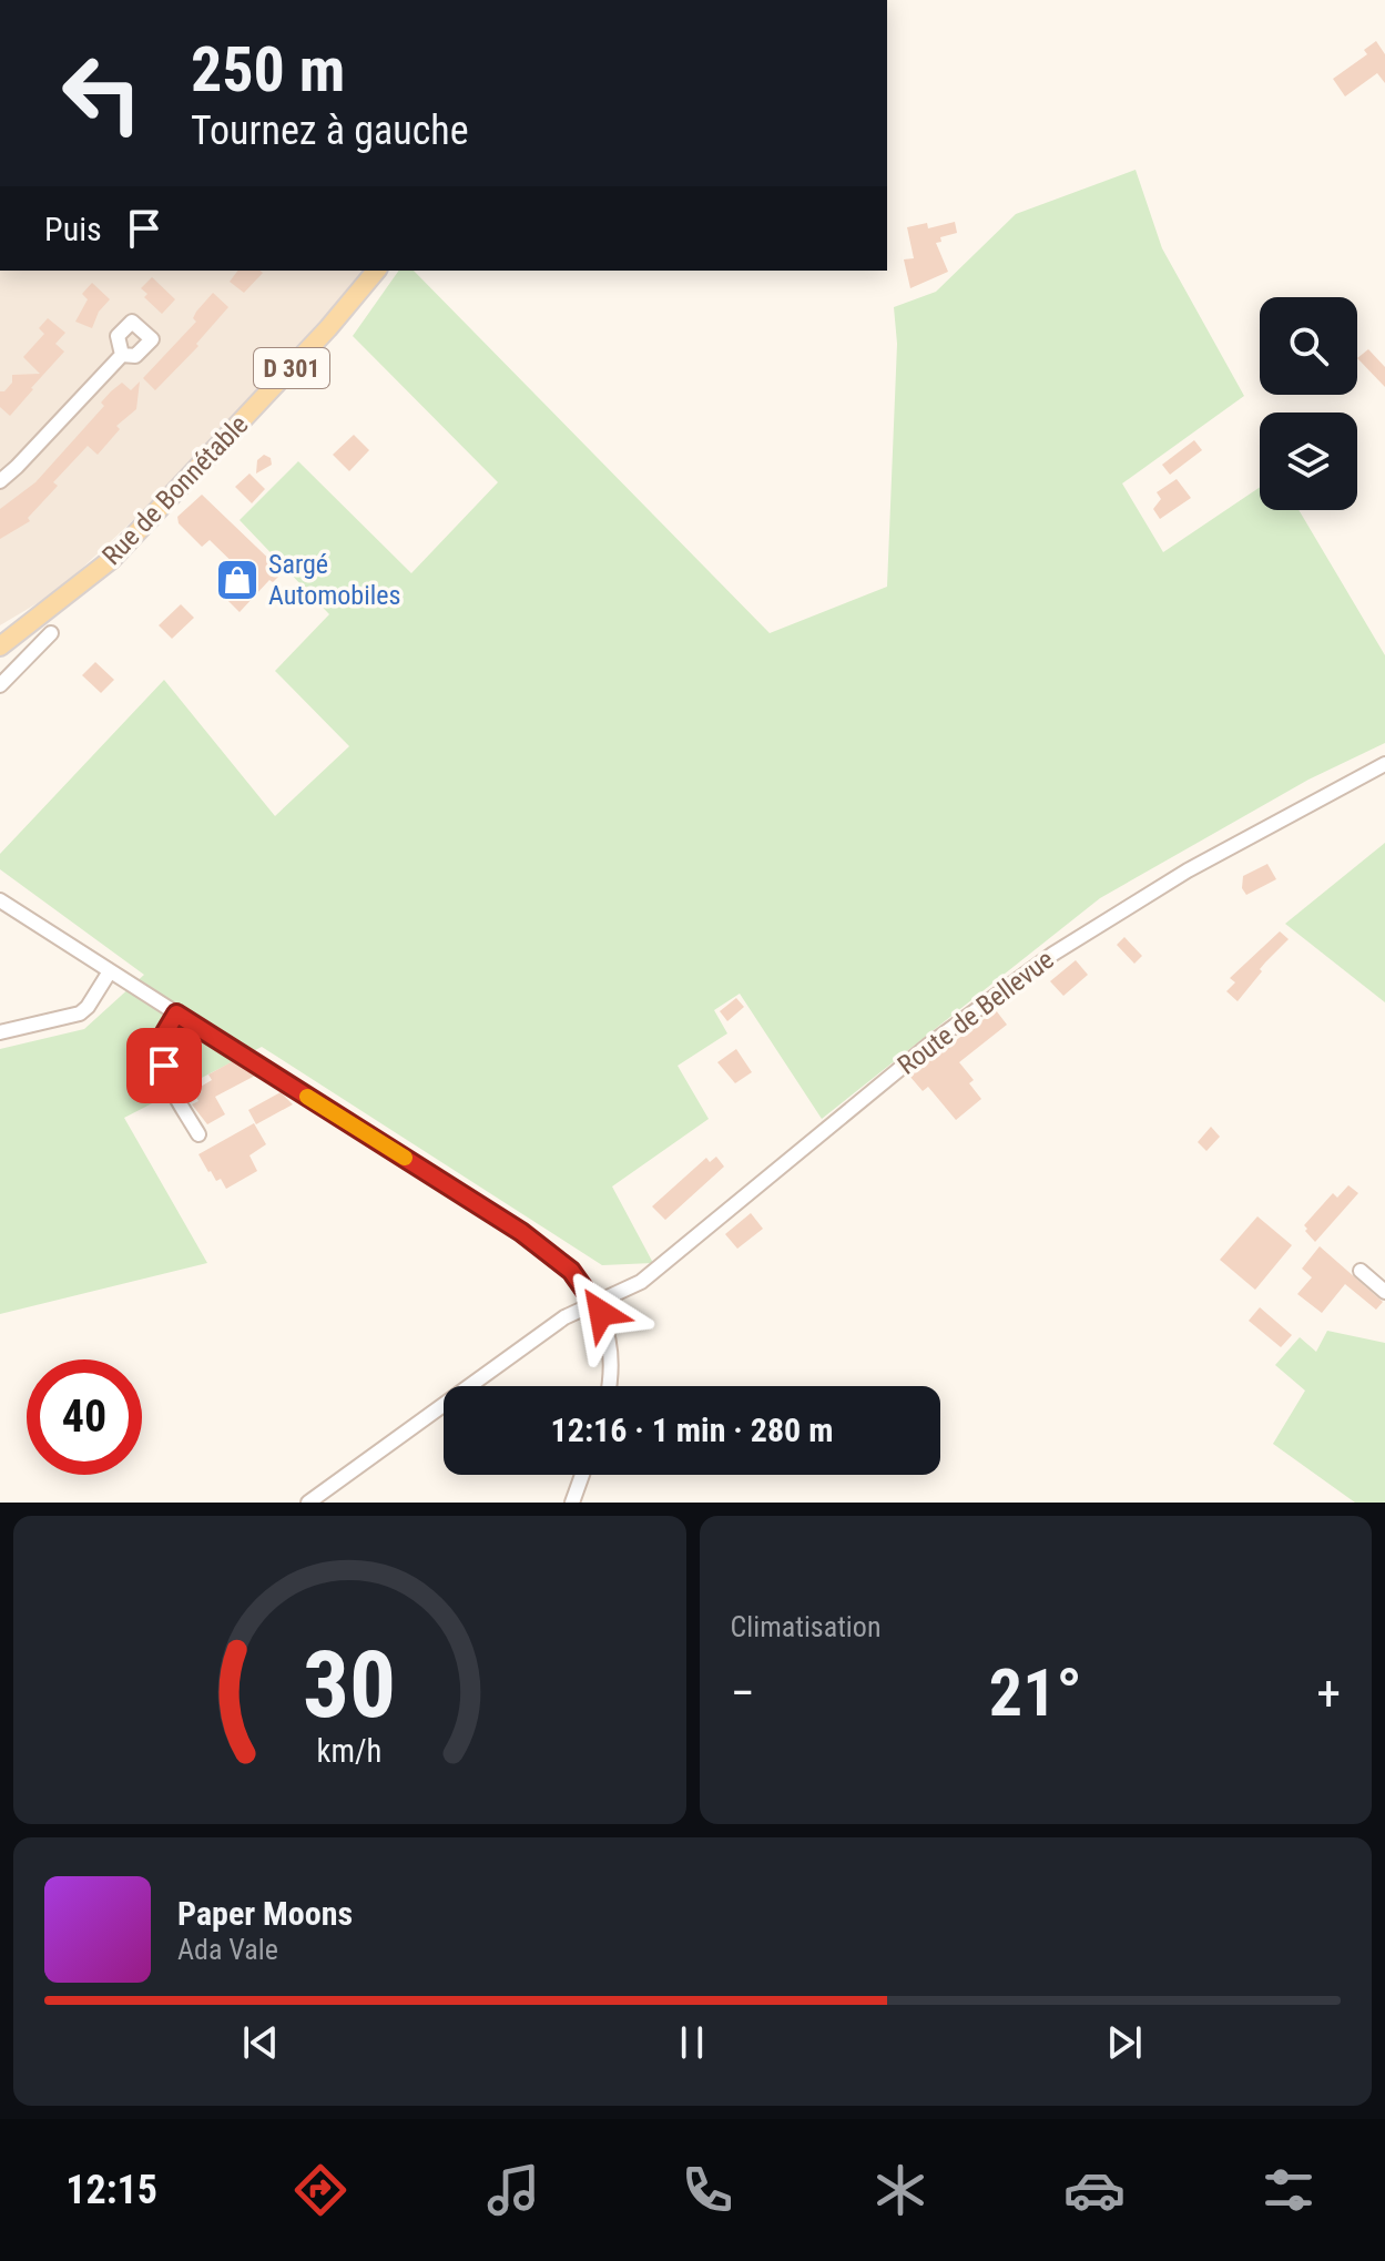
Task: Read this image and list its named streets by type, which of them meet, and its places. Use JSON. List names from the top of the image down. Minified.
{"streets":{"main road":["D 301","Rue de Bonnétable"],"street":["Route de Bellevue"]},"crossings":[["D 301","Rue de Bonnétable"]],"places":{"shop":["Sargé Automobiles"]},"page":{"turn":["250 m","Tournez à gauche"],"then":"Puis","limit":"40","trip":"12:16 · 1 min · 280 m","tile":"Climatisation","heat":["−","21°","+"],"song":["Paper Moons","Ada Vale"],"tabs":"12:15","gauge":["30","km/h"]}}
